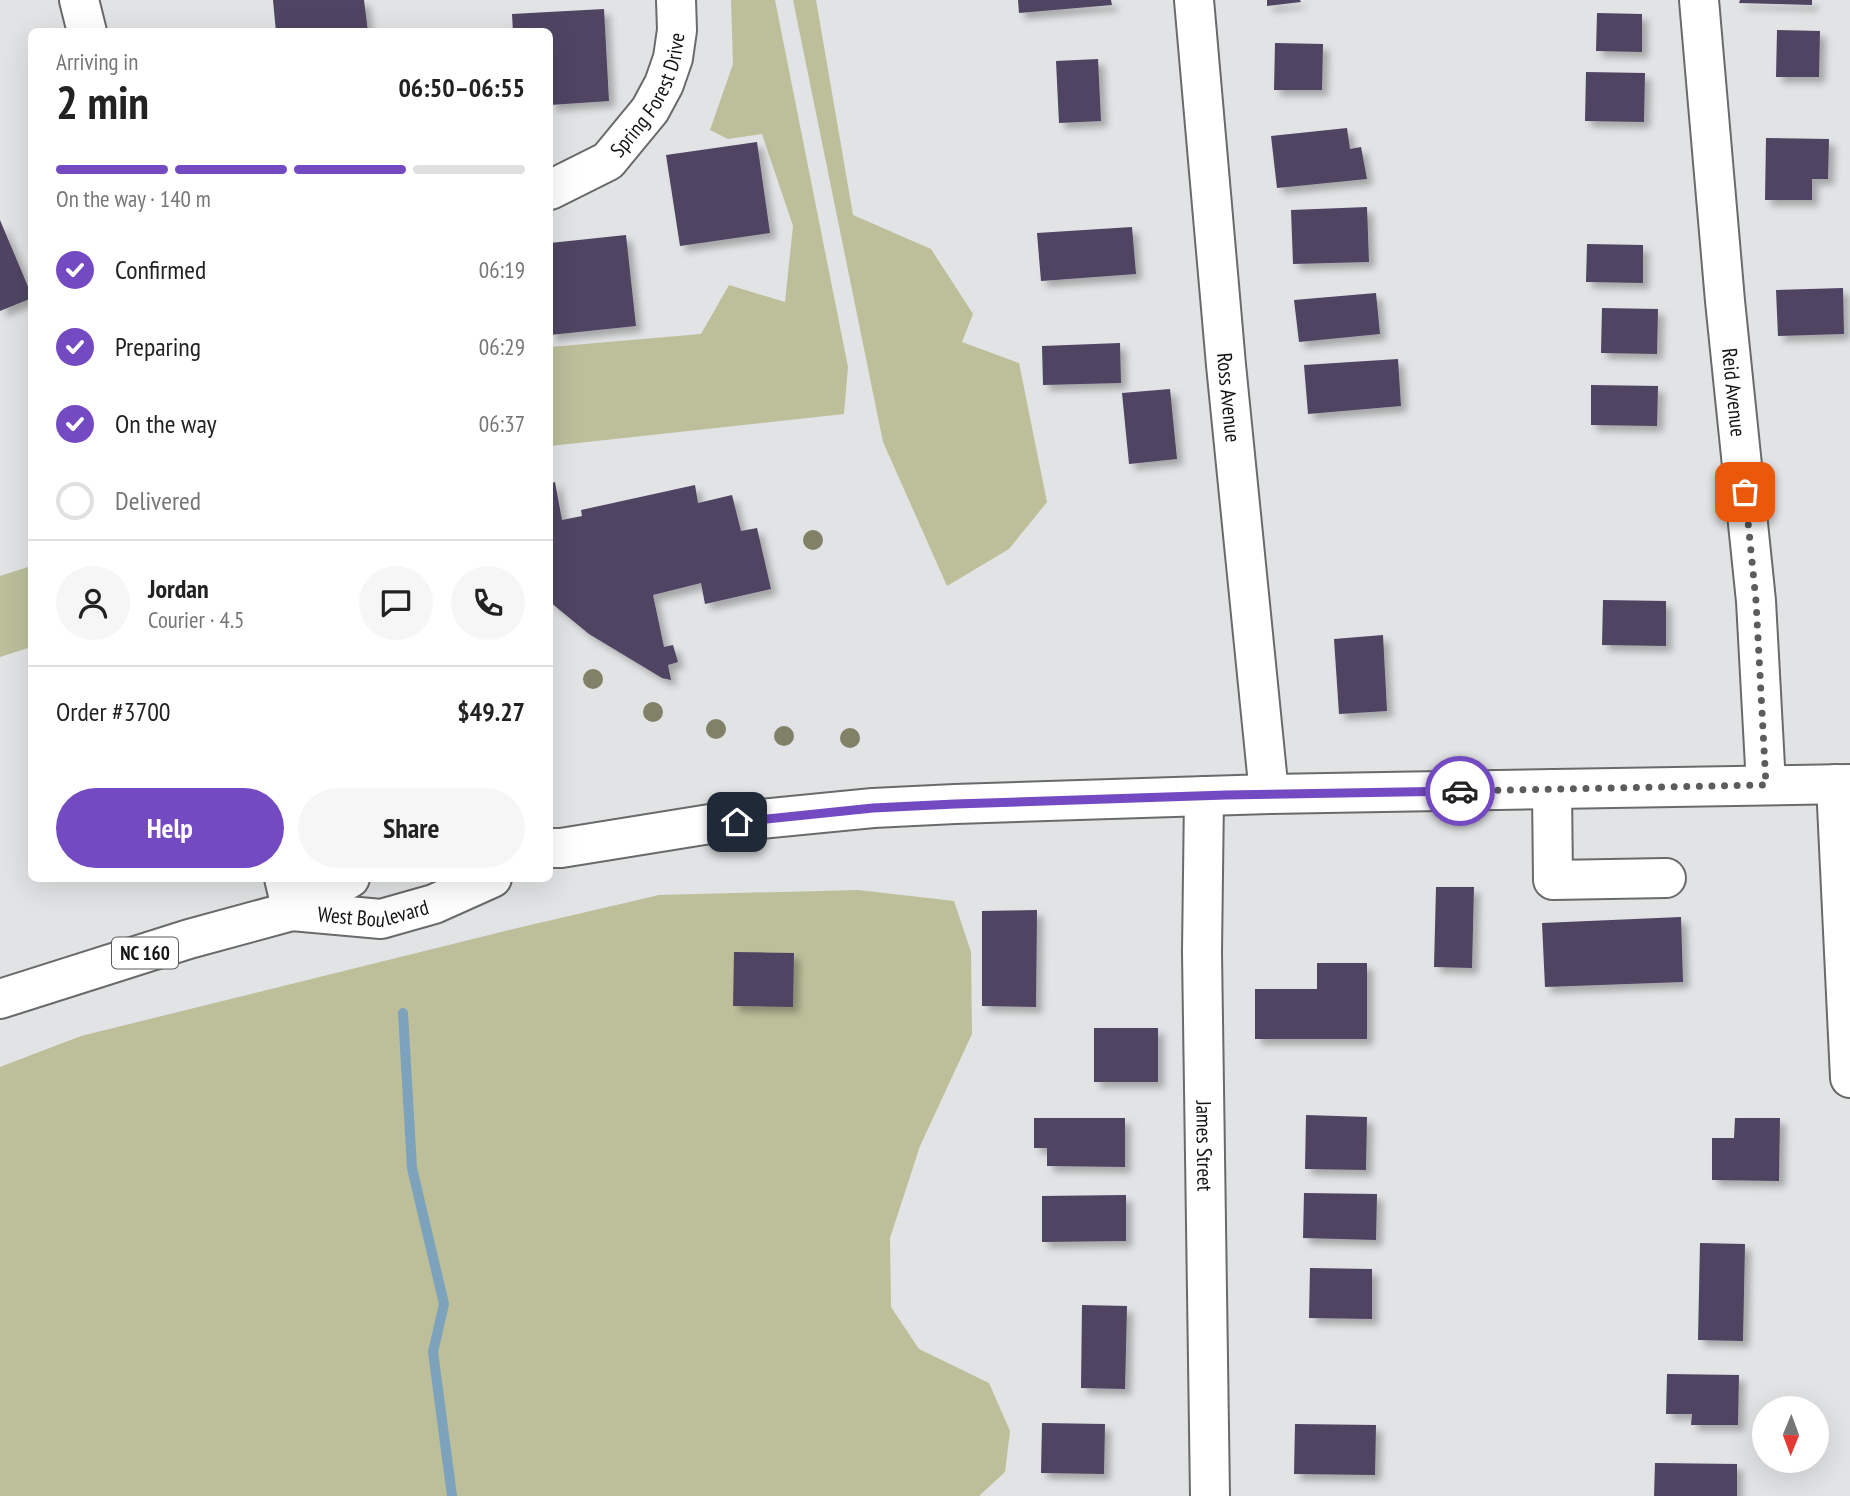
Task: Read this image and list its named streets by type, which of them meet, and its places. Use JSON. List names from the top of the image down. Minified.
{"streets":{"street":["Spring Forest Drive","Reid Avenue","Ross Avenue","West Boulevard","NC 160","James Street"]},"north":"bottom","page":{"heading":["2 min","Arriving in","06:50–06:55"],"panel":["Jordan","Courier · 4.5","Order #3700","$49.27"],"bar":"On the way · 140 m","list":[["Confirmed","06:19"],["Preparing","06:29"],["On the way","06:37"],"Delivered"],"buttons":["Help","Share"]}}
